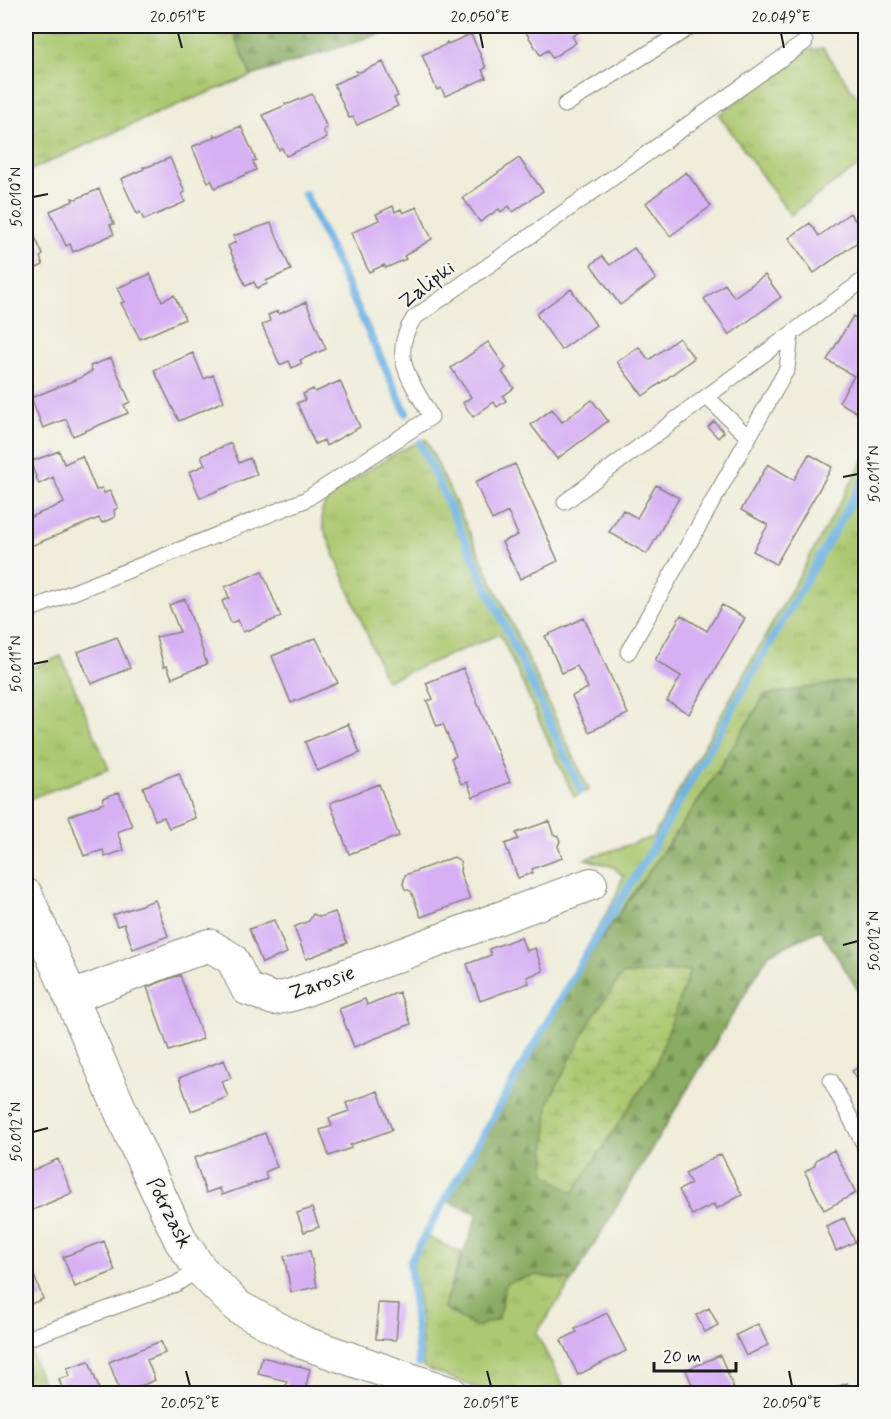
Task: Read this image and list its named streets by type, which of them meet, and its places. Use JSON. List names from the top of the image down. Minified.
{"streets":{"street":["Zarosie","Potrzask"],"lane":["Zalipki"]},"crossings":[["Zarosie","Potrzask"]],"scale_bar":"20 m","coordinates":["20.051°E","20.050°E","20.049°E","50.010°N","50.011°N","50.012°N","20.052°E"]}
